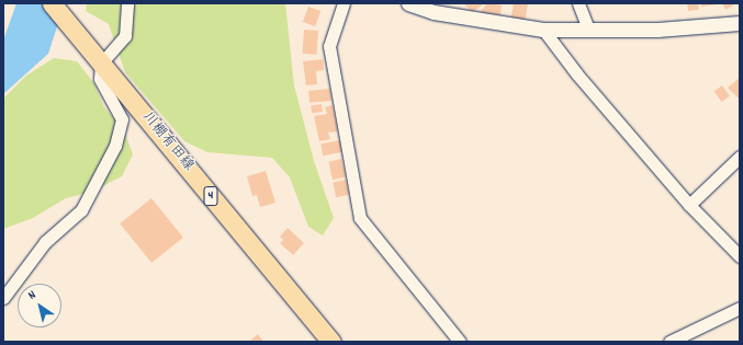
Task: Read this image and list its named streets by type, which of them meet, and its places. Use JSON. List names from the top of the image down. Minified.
{"streets":{"main road":["川棚有田線","4"]},"north":"top left"}
